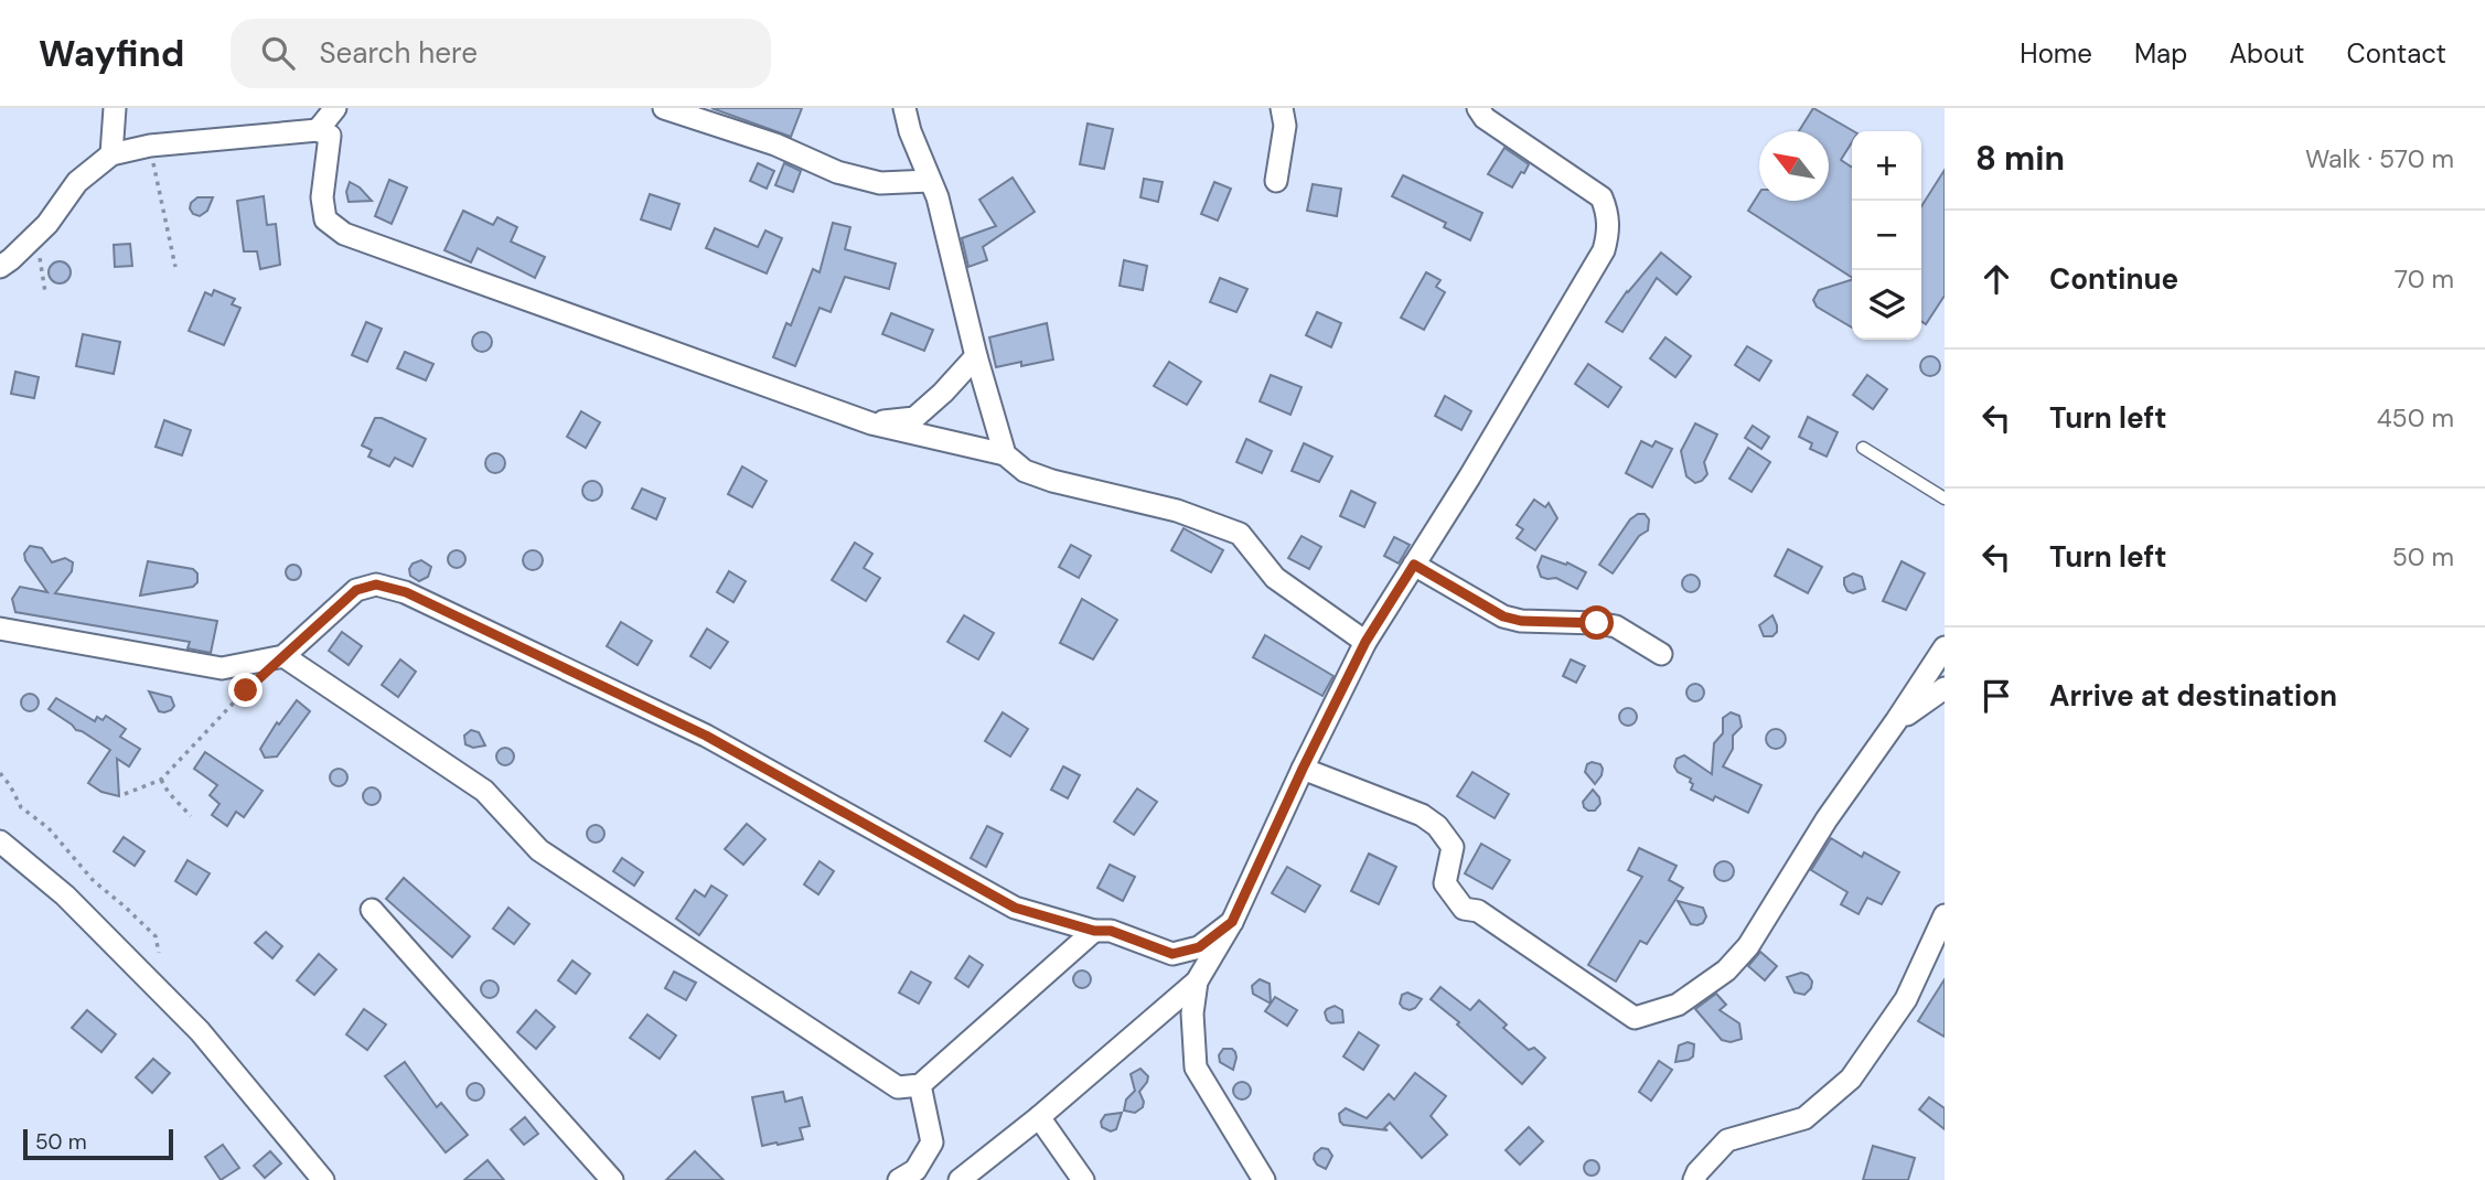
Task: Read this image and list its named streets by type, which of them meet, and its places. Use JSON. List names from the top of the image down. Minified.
{"scale_bar":"50 m","north":"top left","page":{"header":"Wayfind","search":"Search here","nav":["Home","Map","About","Contact"],"heading":["8 min","Walk · 570 m"],"map_buttons":["+","−"],"list":[["Continue","70 m"],["Turn left","450 m"],["Turn left","50 m"],"Arrive at destination"],"scale":"50 m"}}
